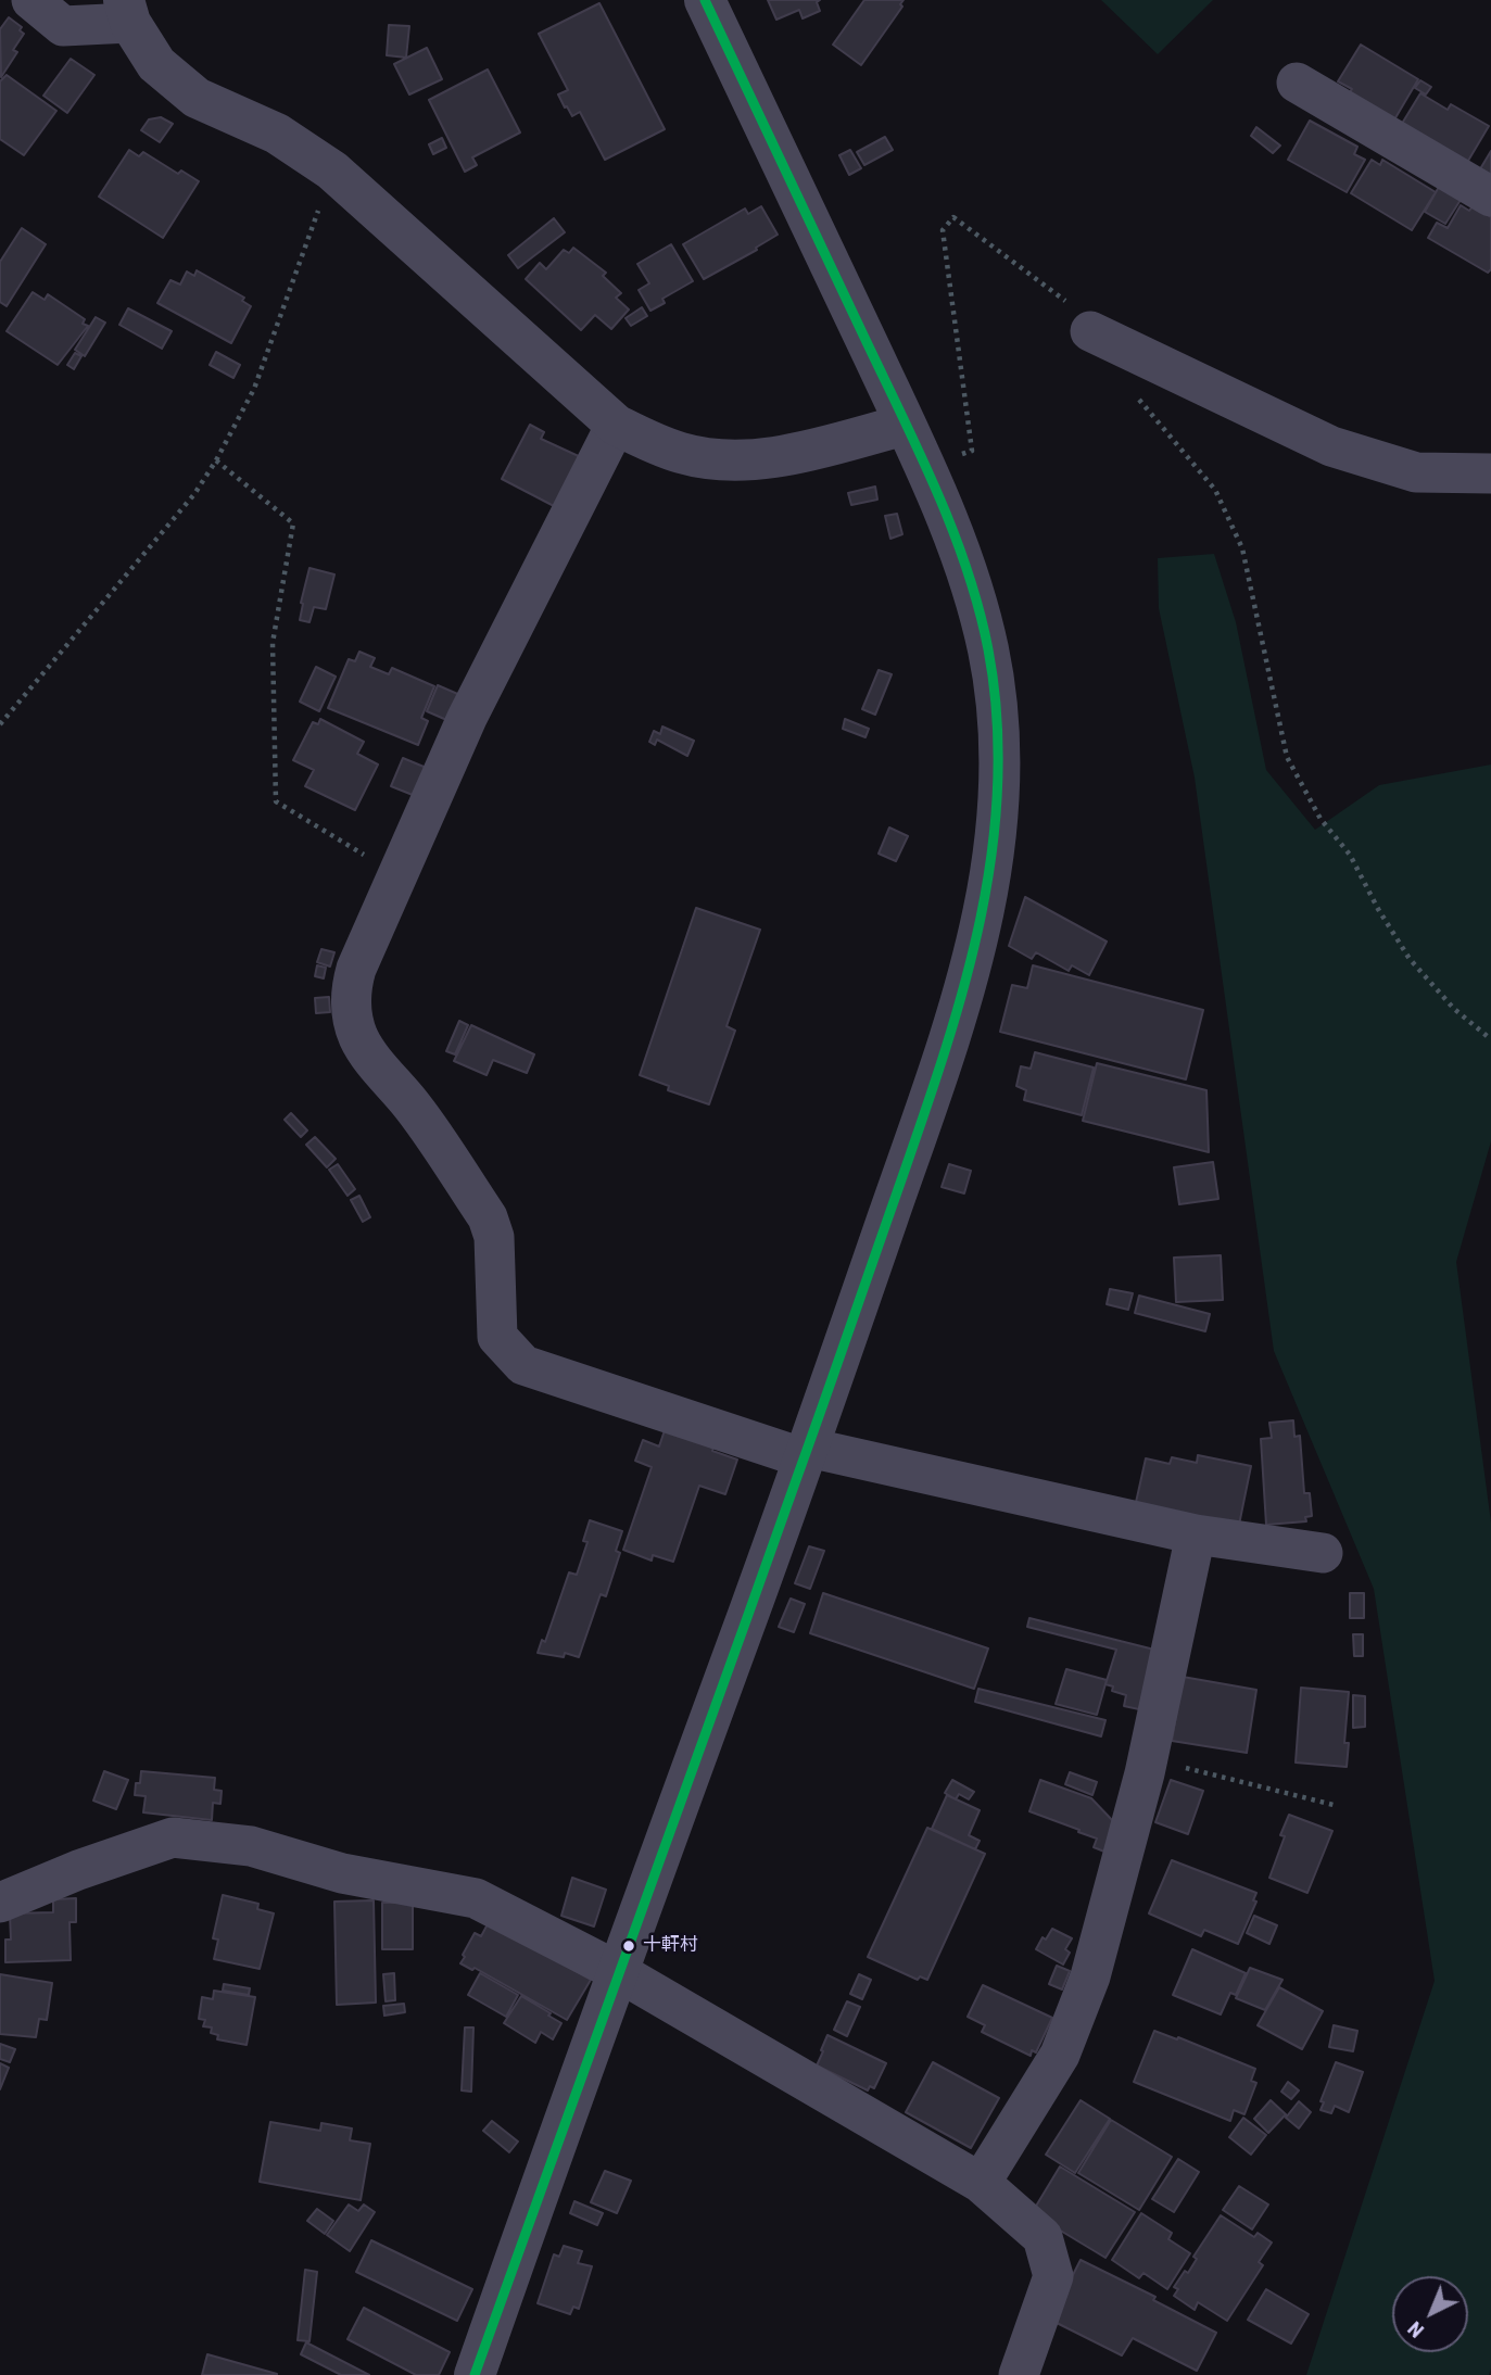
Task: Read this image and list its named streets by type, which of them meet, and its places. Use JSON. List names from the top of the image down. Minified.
{"places":["十軒村"],"north":"bottom left"}
